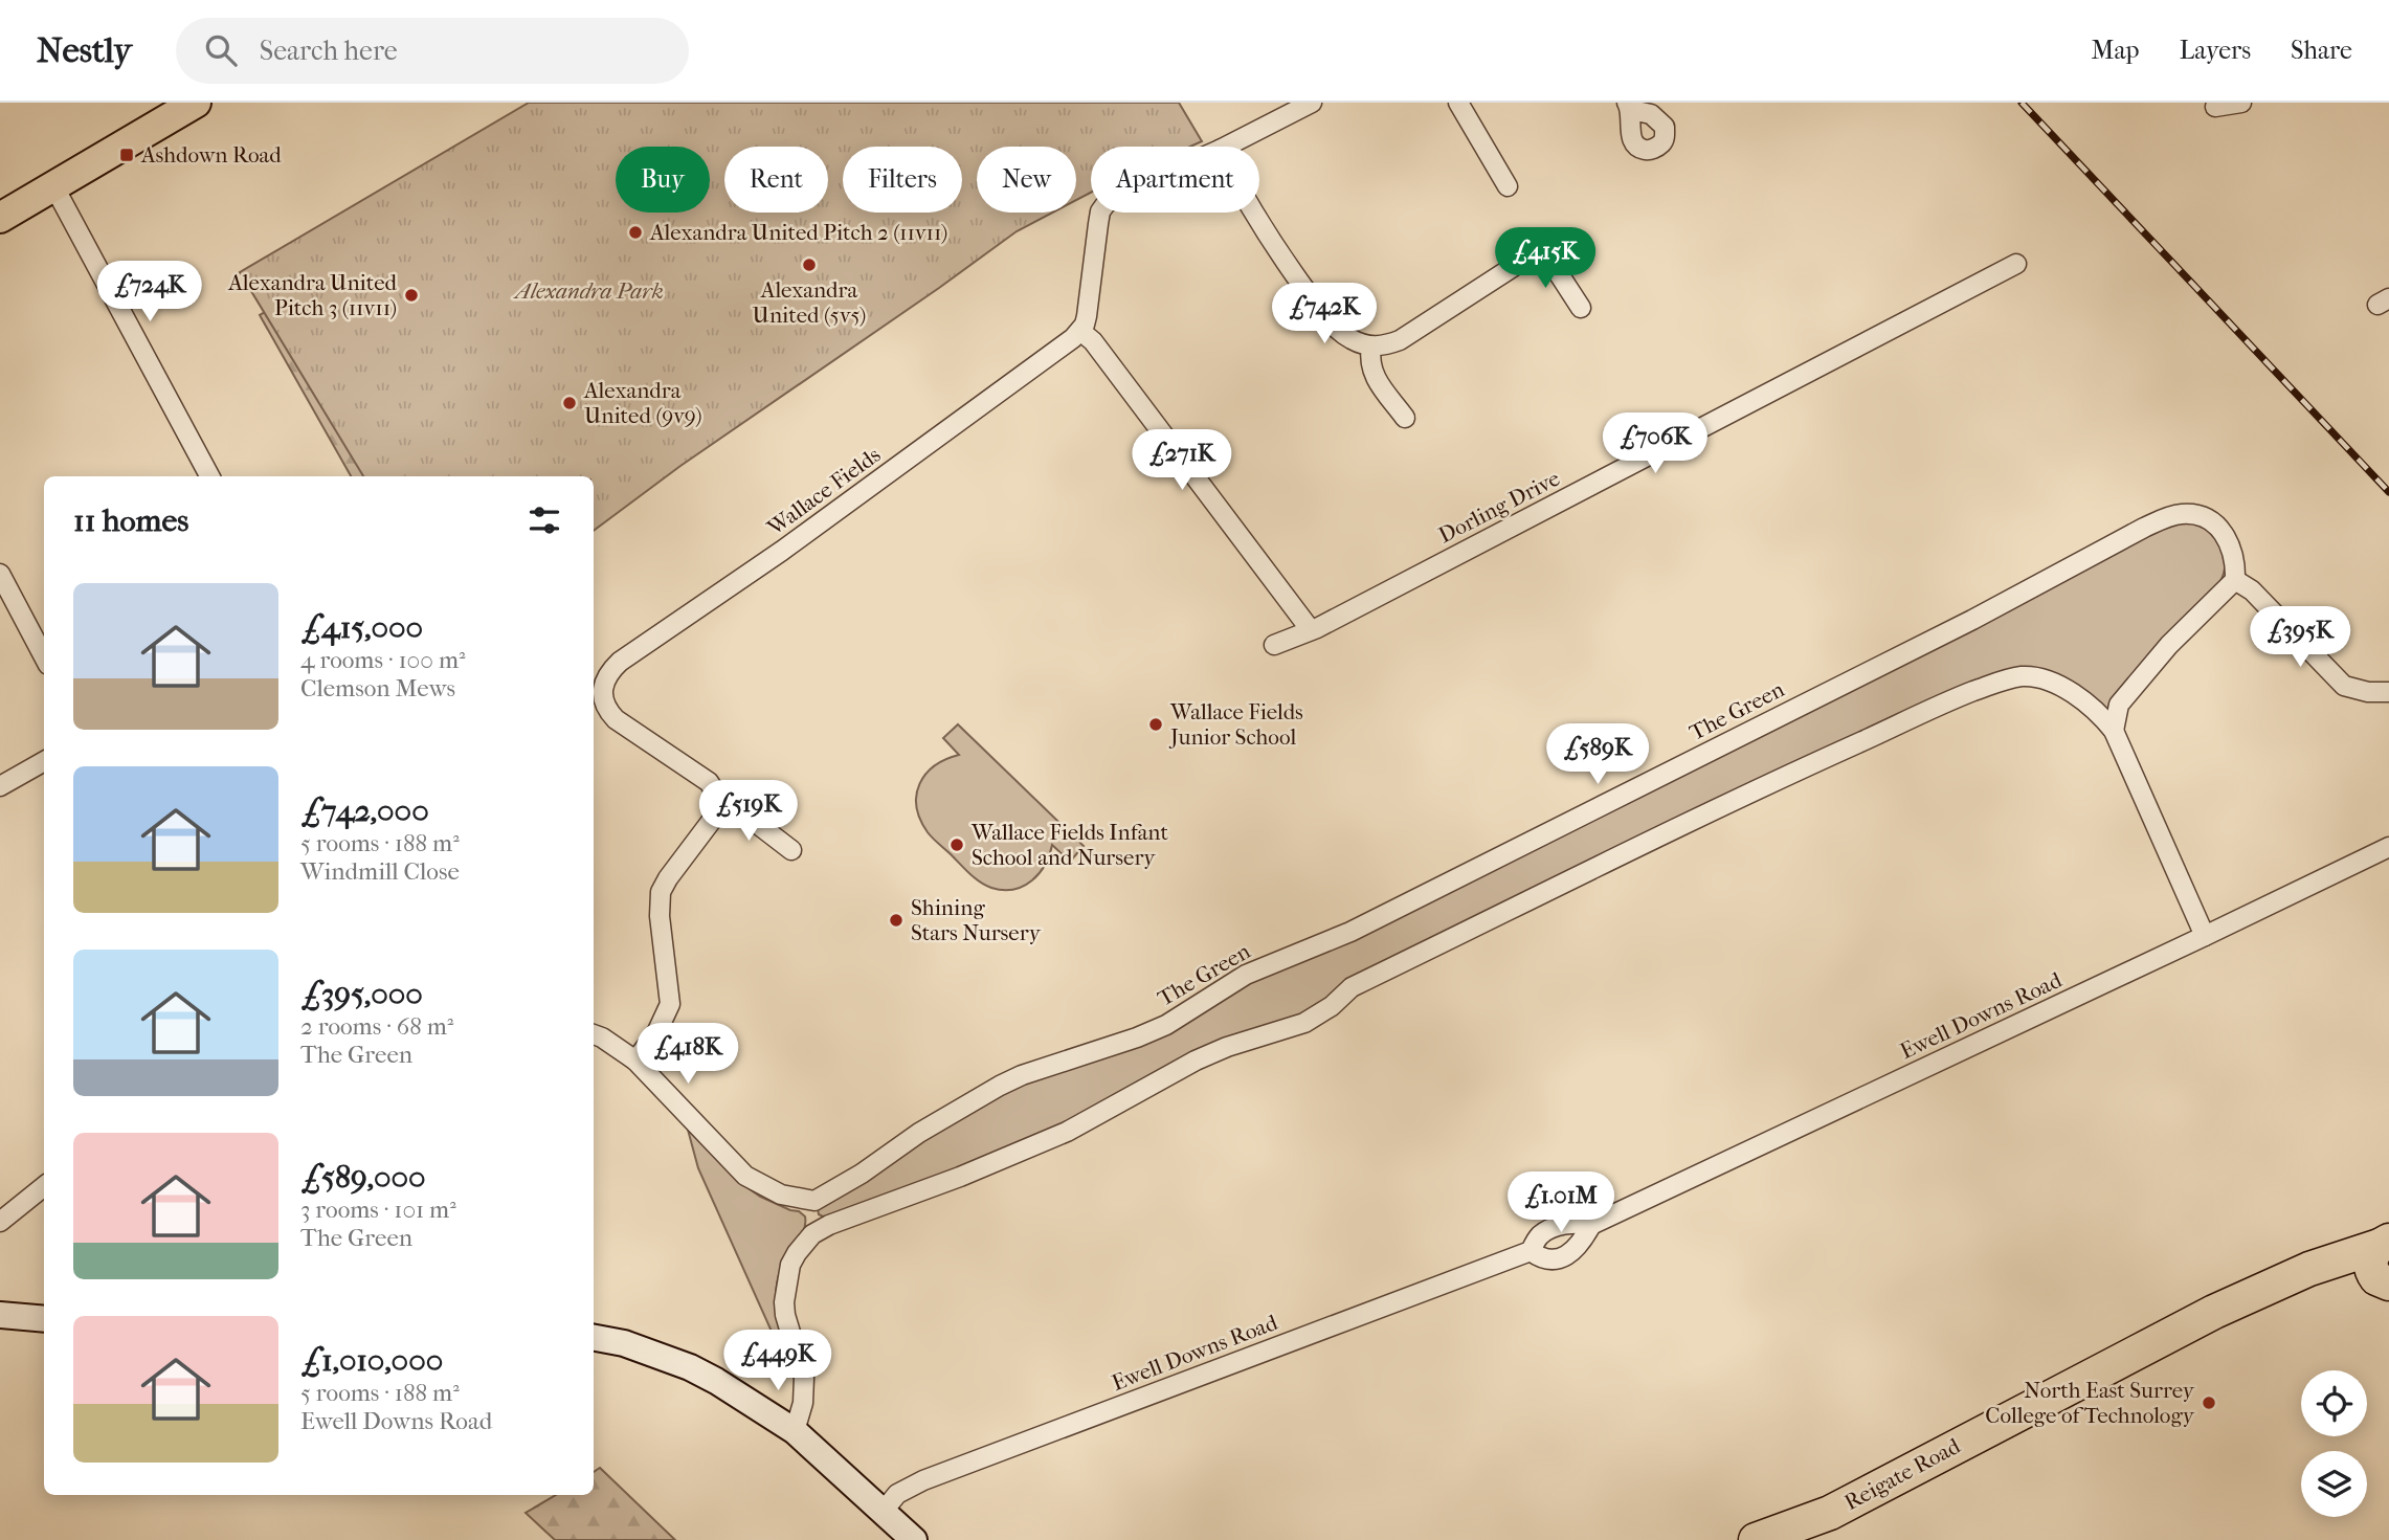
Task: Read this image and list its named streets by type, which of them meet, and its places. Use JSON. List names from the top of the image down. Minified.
{"streets":{"highway":["Reigate Road"],"street":["Wallace Fields","Dorling Drive","The Green","Ewell Downs Road"]},"parks":["Alexandra Park"],"places":{"transit":["Ashdown Road"],"other":["Alexandra United Pitch 2 (11v11)","Alexandra United (5v5)","Alexandra United Pitch 3 (11v11)","Alexandra United (9v9)","Wallace Fields Junior School","Wallace Fields Infant School and Nursery","Shining Stars Nursery","North East Surrey College of Technology"]},"page":{"header":"Nestly","search":"Search here","nav":["Map","Layers","Share"],"chip":["Buy","Rent","Filters","New","Apartment"],"price":["£415K","£724K","£742K","£706K","£271K","£395K","£589K","£519K","£418K","£1.01M","£449K"],"heading":"11 homes","list":[{"name":"£415,000","note":"4 rooms · 100 m² · Clemson Mews"},{"name":"£742,000","note":"5 rooms · 188 m² · Windmill Close"},{"name":"£395,000","note":"2 rooms · 68 m² · The Green"},{"name":"£589,000","note":"3 rooms · 101 m² · The Green"},{"name":"£1,010,000","note":"5 rooms · 188 m² · Ewell Downs Road"}]}}
